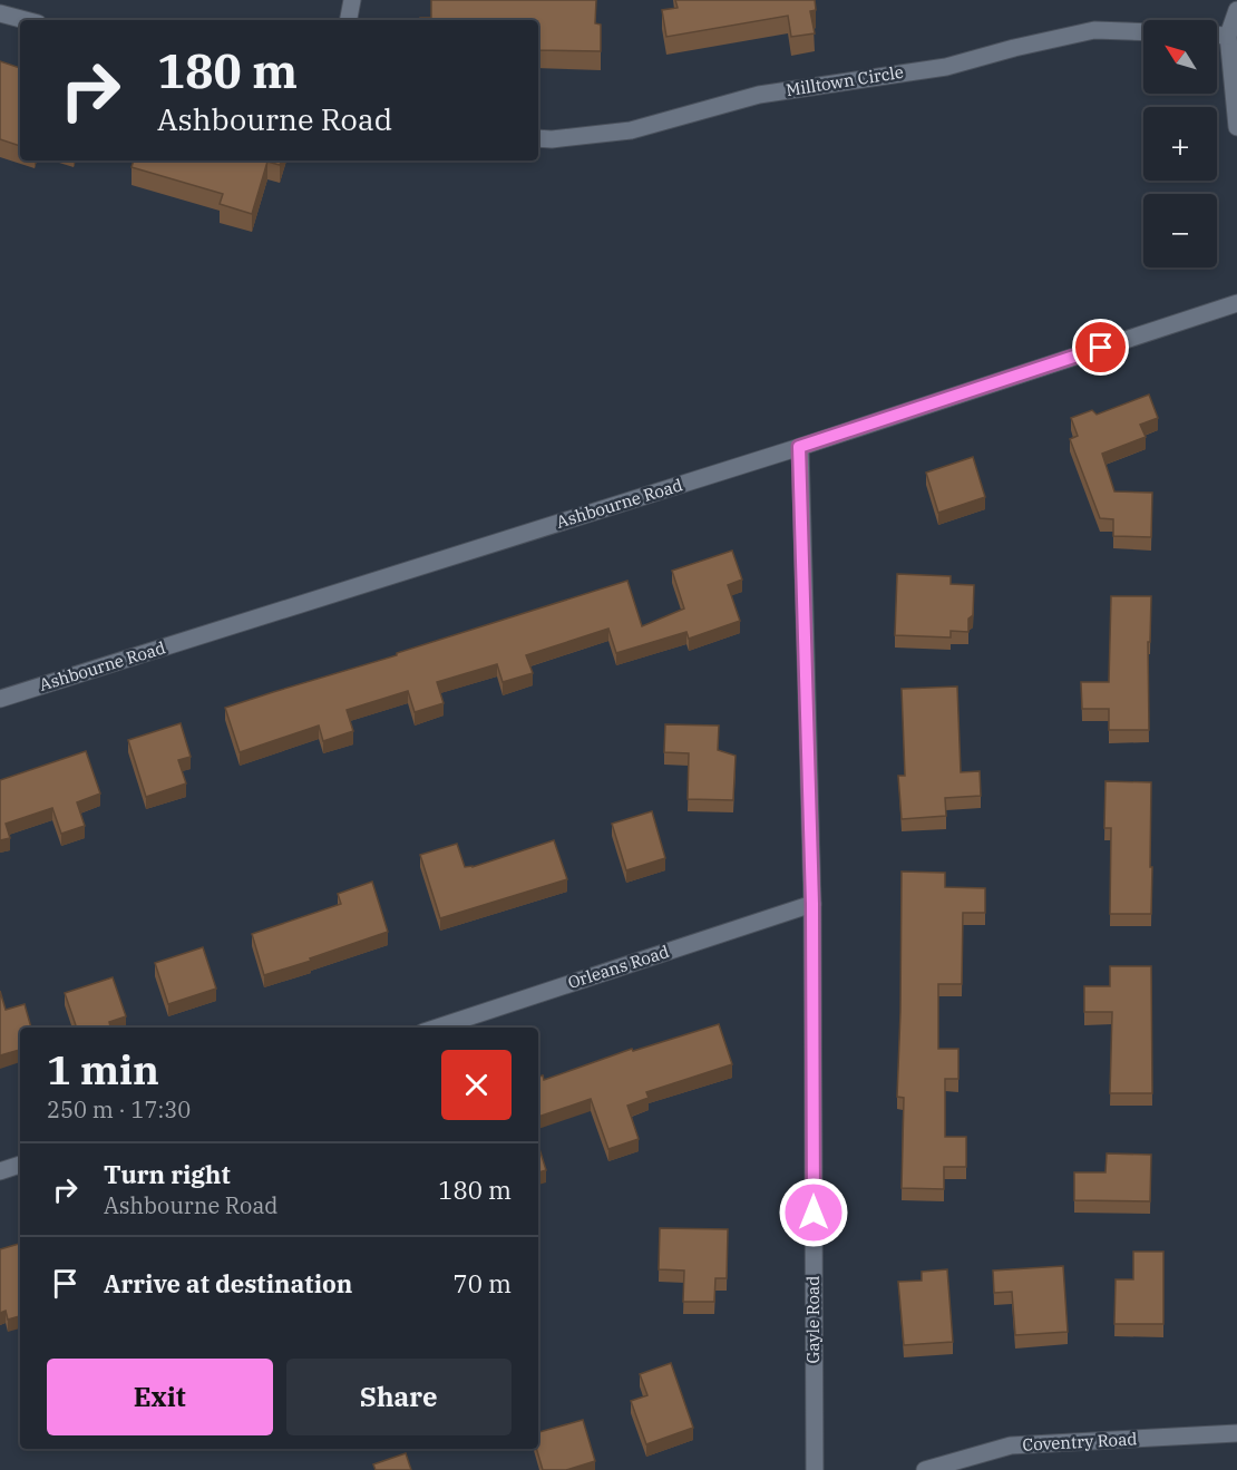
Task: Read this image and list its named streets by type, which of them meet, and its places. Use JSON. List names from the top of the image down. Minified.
{"streets":{"street":["Milltown Circle","Ashbourne Road","Orleans Road","Gayle Road","Coventry Road"]},"crossings":[["Ashbourne Road","Gayle Road"],["Orleans Road","Gayle Road"]],"north":"top left","page":{"map_buttons":["+","−"],"turn":["180 m","Ashbourne Road"],"heading":["1 min","250 m · 17:30"],"list":[{"name":"Turn right","note":"Ashbourne Road","value":"180 m"},{"name":"Arrive at destination","value":"70 m"}],"buttons":["Exit","Share"]}}
